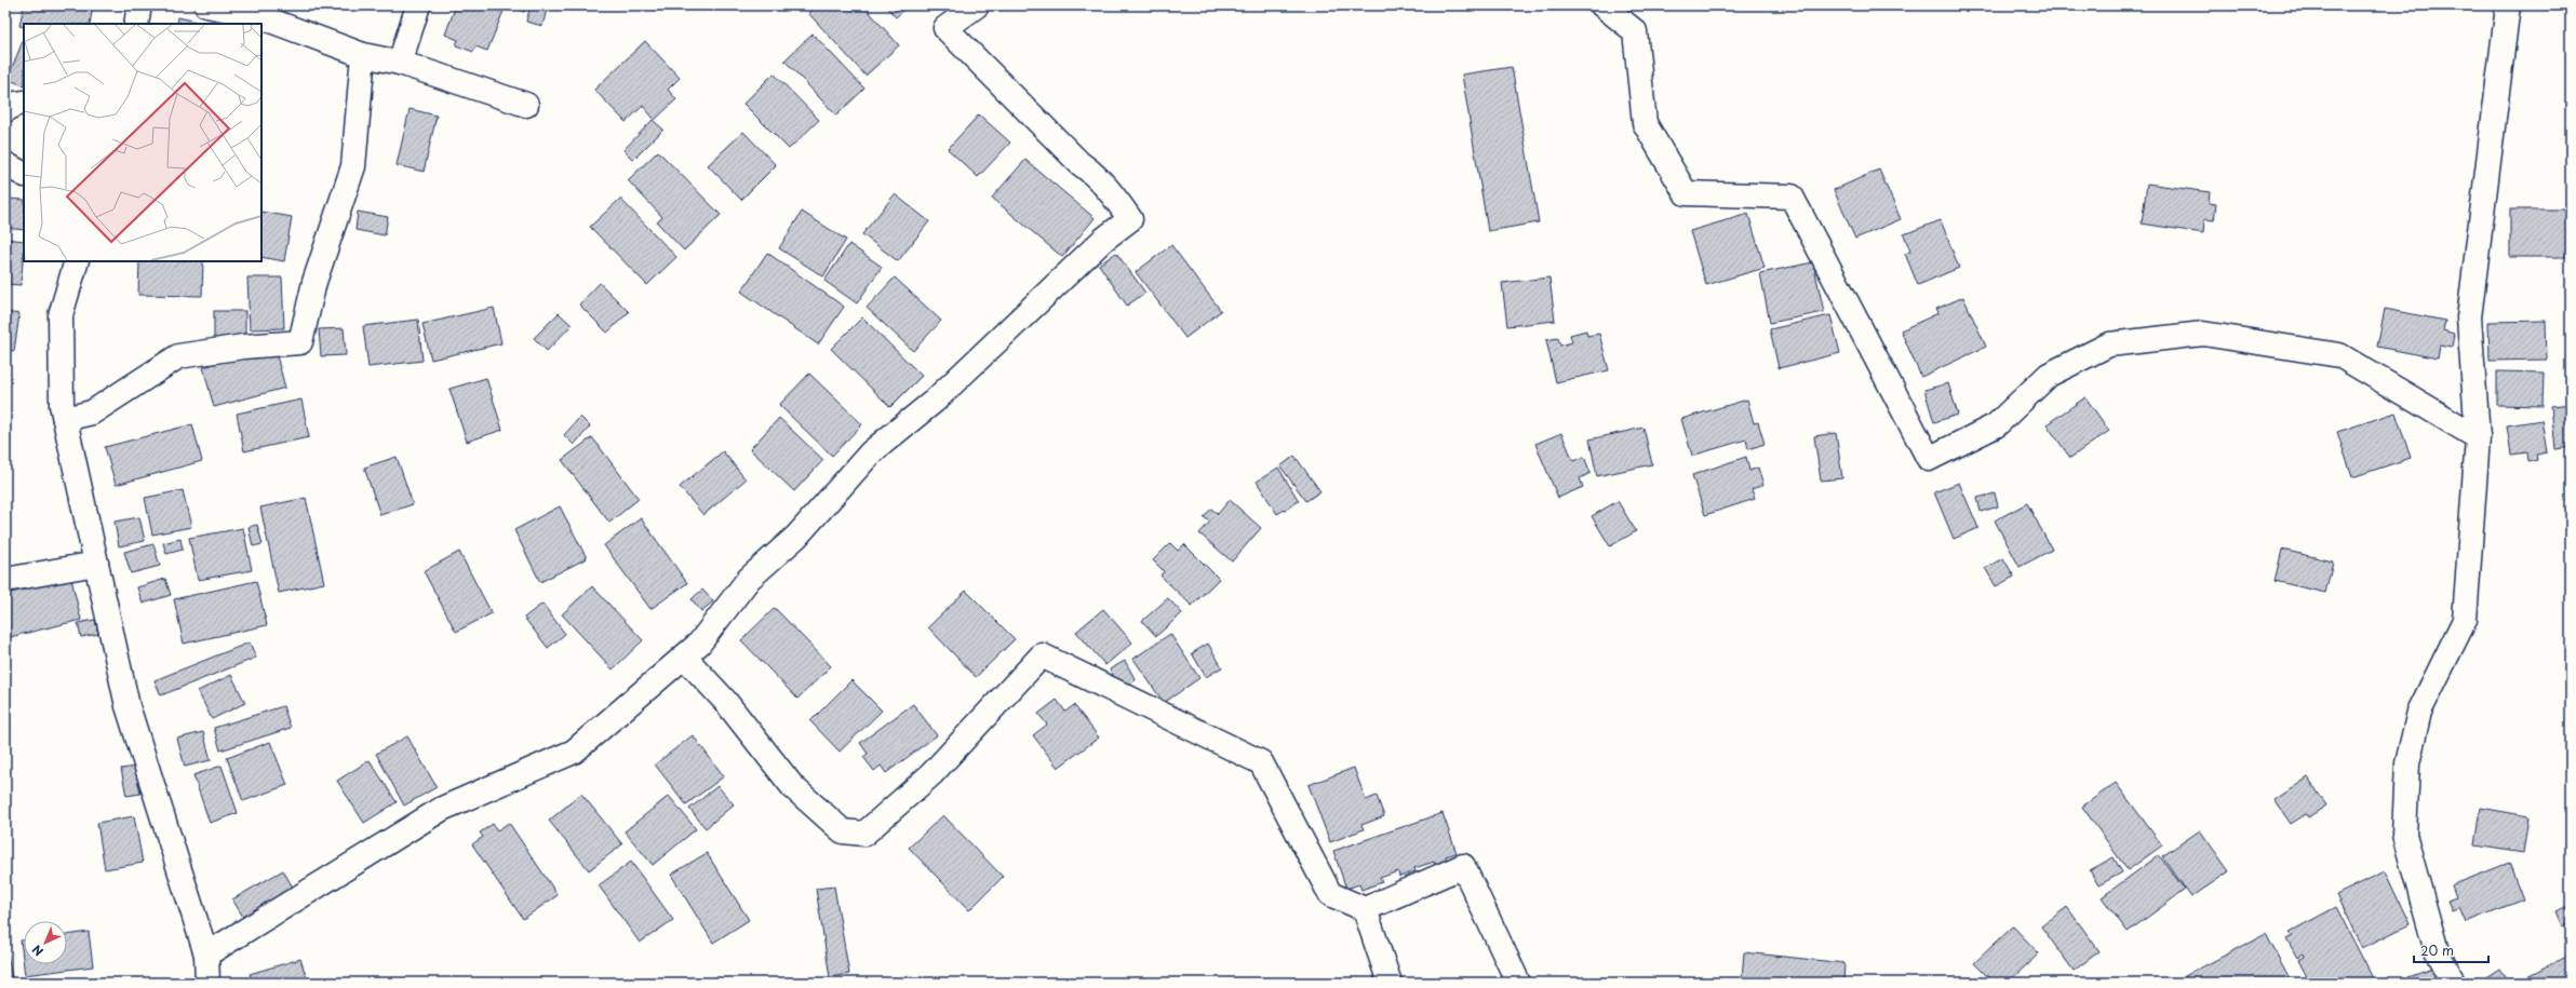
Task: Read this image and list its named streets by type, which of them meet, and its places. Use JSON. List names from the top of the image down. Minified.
{"scale_bar":"20 m","north":"bottom left"}
